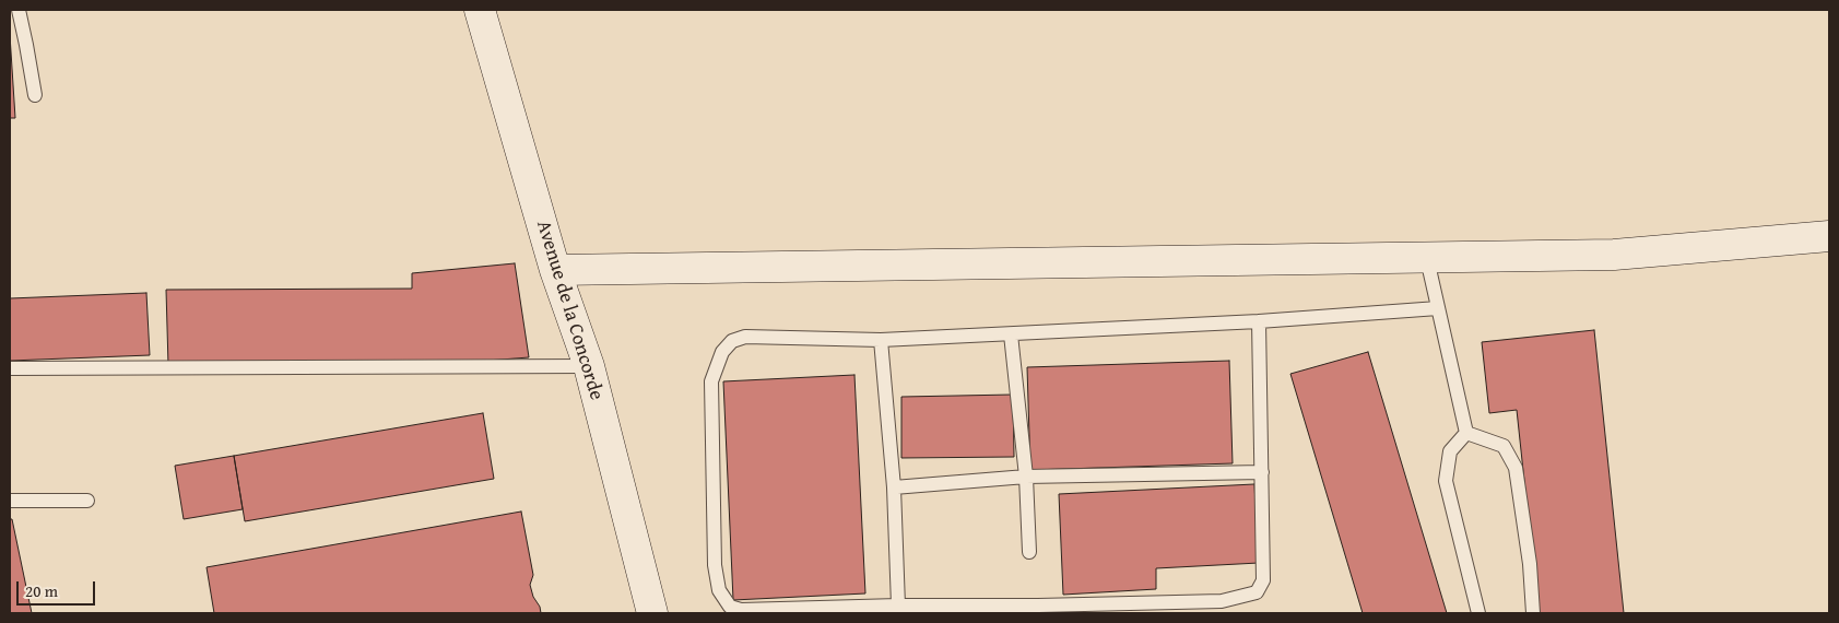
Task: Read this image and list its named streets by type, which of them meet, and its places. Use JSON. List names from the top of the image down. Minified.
{"streets":{"street":["Avenue de la Concorde"]},"scale_bar":"20 m"}
